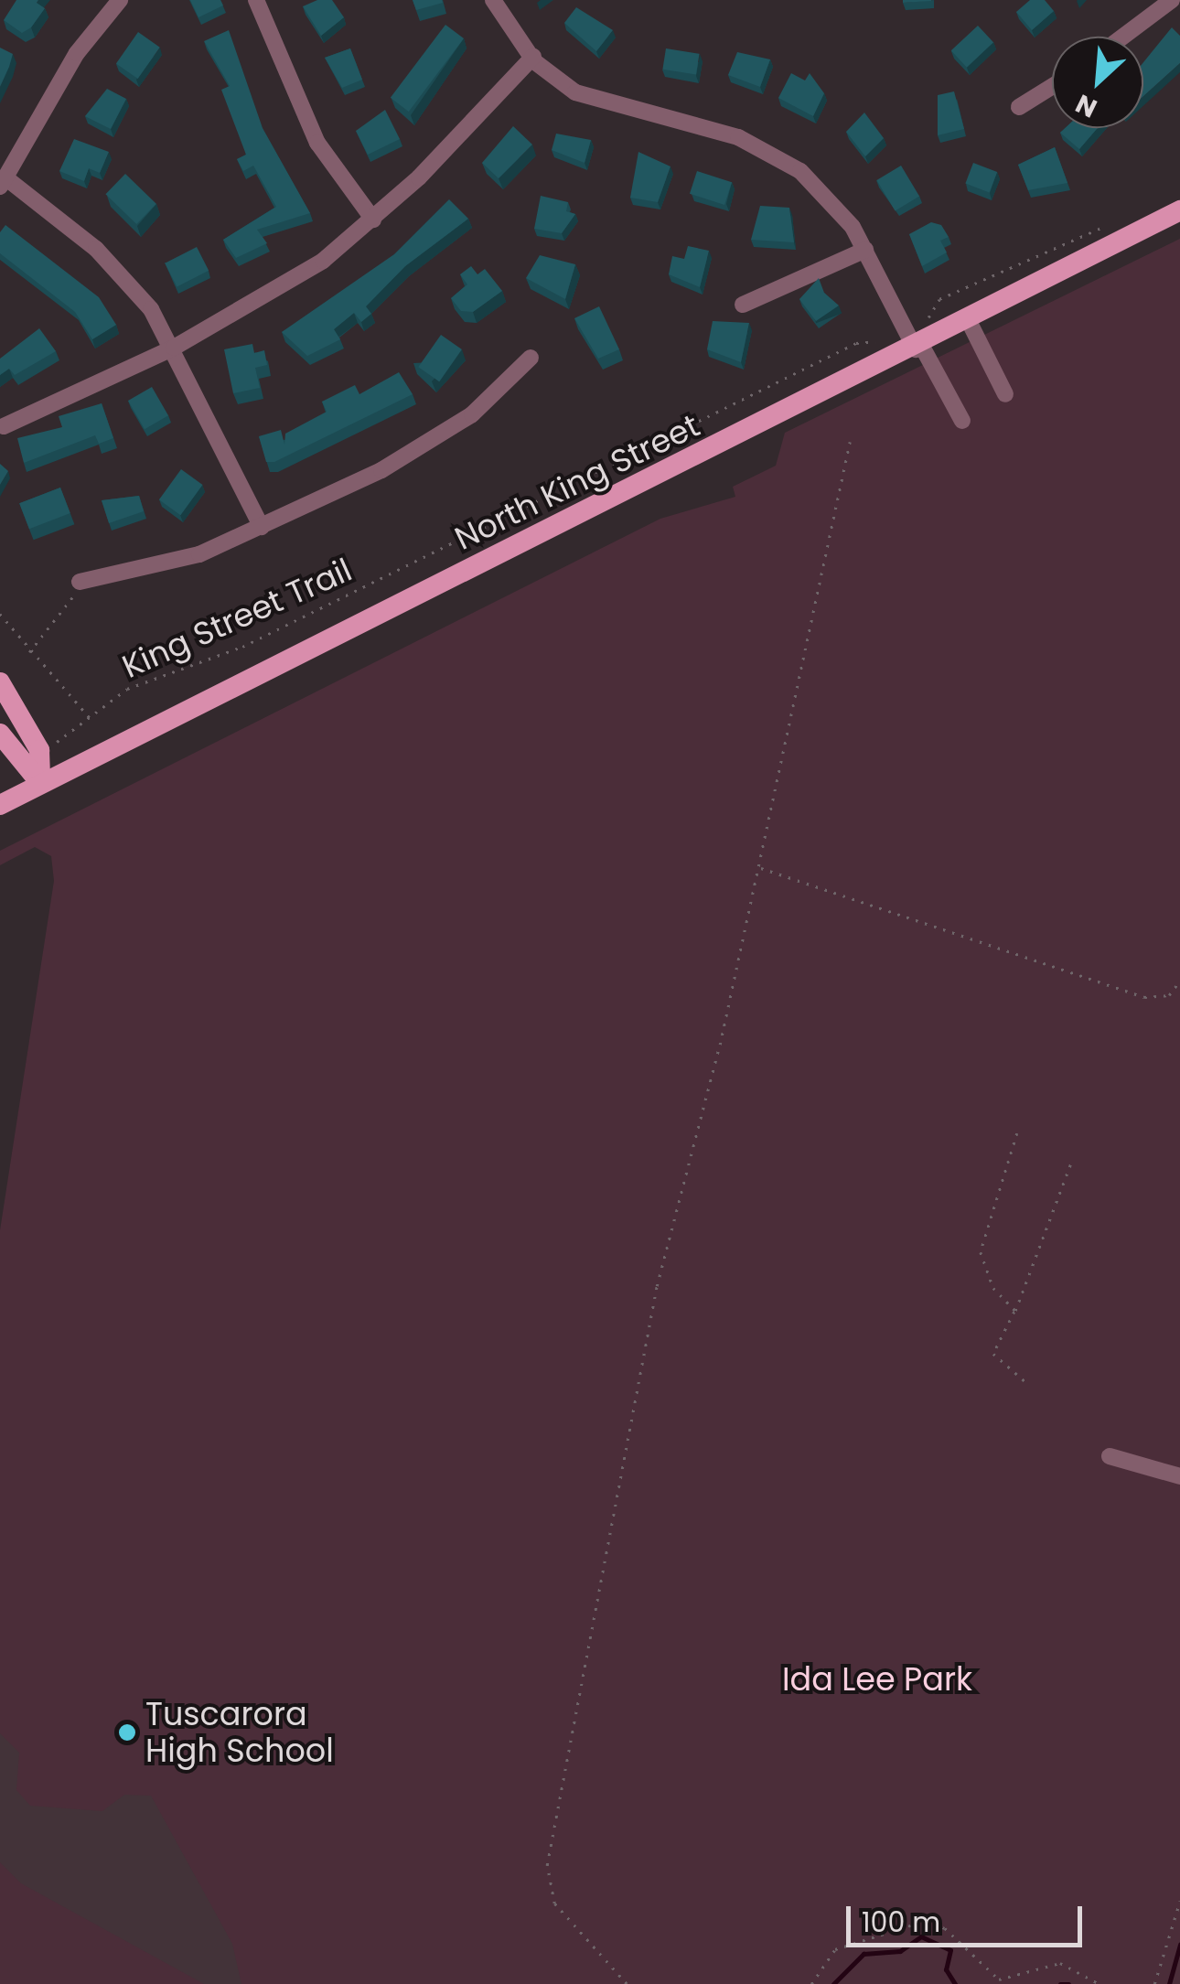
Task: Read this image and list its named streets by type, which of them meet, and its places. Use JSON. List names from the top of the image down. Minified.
{"streets":{"main road":["North King Street"],"path":["King Street Trail"]},"crossings":[["North King Street","King Street Trail"]],"parks":["Ida Lee Park"],"places":["Tuscarora High School"],"scale_bar":"100 m","north":"bottom left"}
